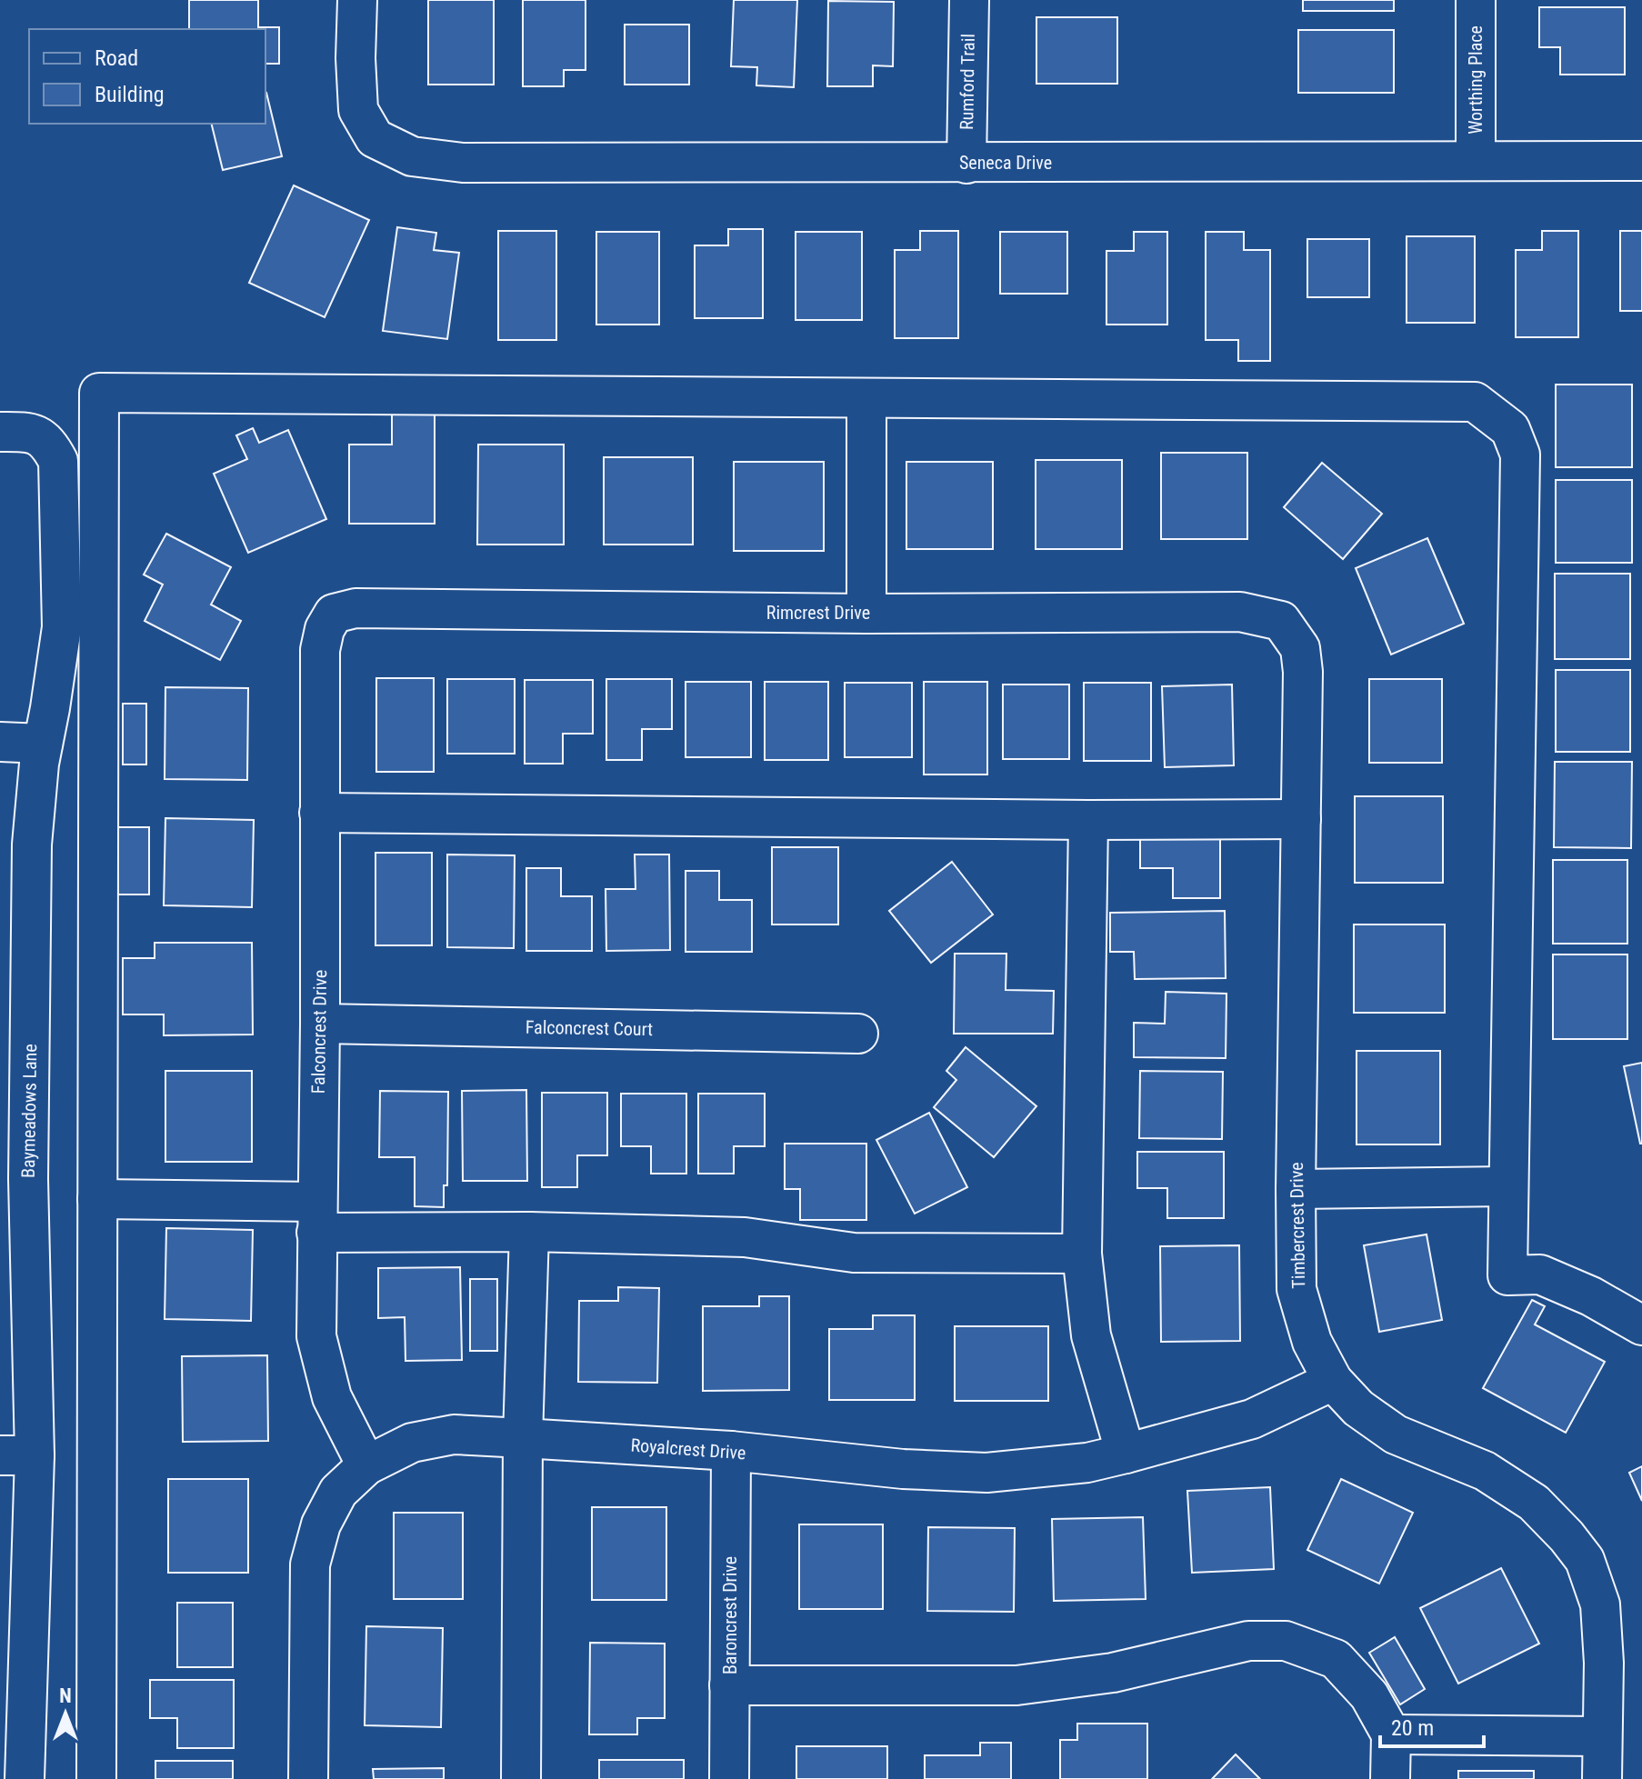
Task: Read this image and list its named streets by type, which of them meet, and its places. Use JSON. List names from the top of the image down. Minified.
{"streets":{"street":["Worthing Place","Rumford Trail","Seneca Drive","Rimcrest Drive","Falconcrest Court","Falconcrest Drive","Baymeadows Lane","Timbercrest Drive","Royalcrest Drive","Baroncrest Drive"]},"crossings":[["Worthing Place","Seneca Drive"],["Rumford Trail","Seneca Drive"],["Rimcrest Drive","Falconcrest Drive"],["Rimcrest Drive","Timbercrest Drive"],["Falconcrest Court","Falconcrest Drive"],["Falconcrest Drive","Royalcrest Drive"],["Timbercrest Drive","Royalcrest Drive"],["Royalcrest Drive","Baroncrest Drive"]],"legend":["Road","Building"],"scale_bar":"20 m","north":"top"}
